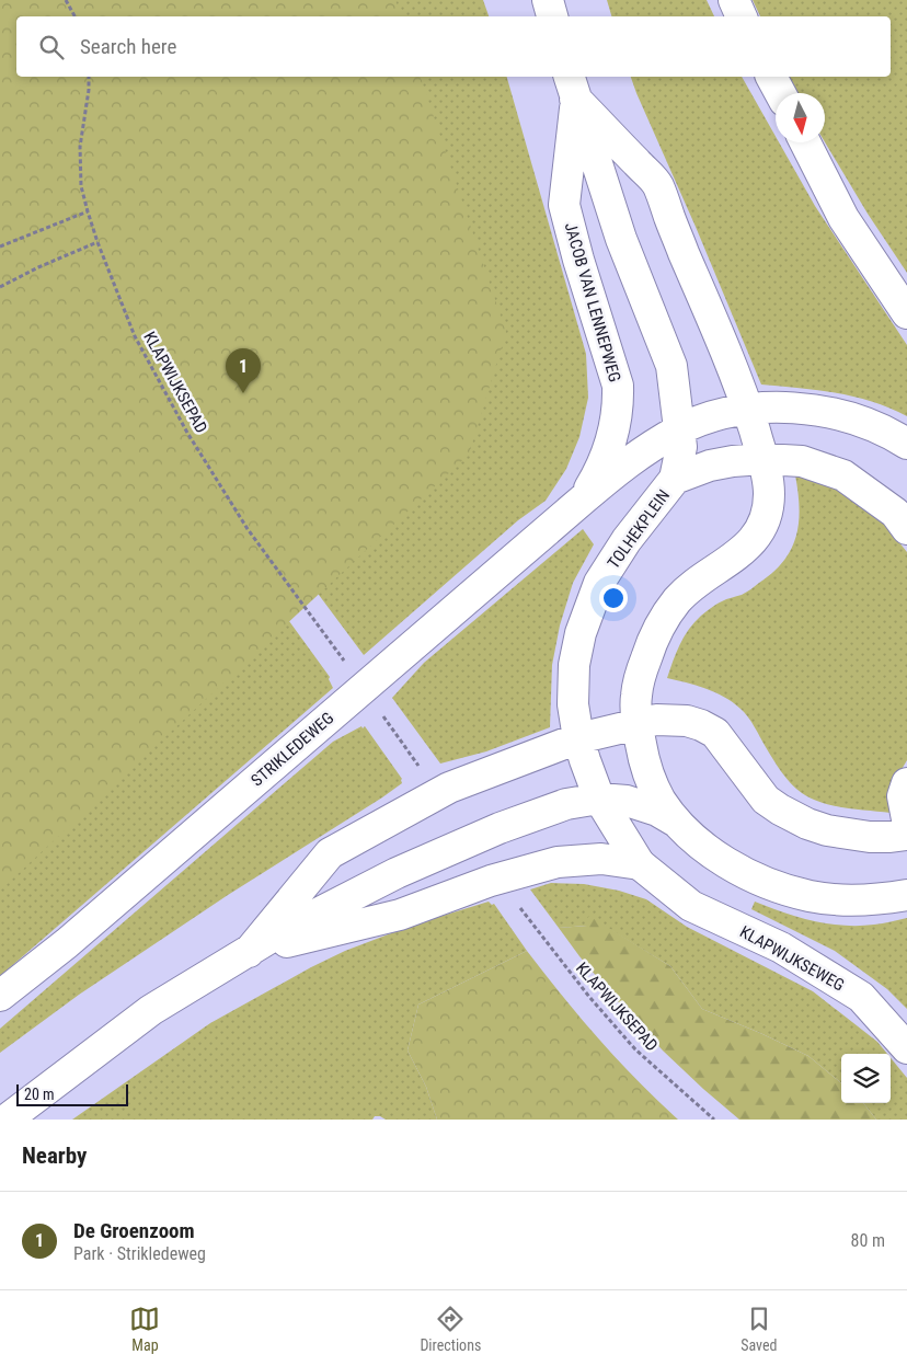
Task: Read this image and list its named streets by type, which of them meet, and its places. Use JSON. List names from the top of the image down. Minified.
{"streets":{"main road":["JACOB VAN LENNEPWEG","TOLHEKPLEIN","STRIKLEDEWEG","KLAPWIJKSEWEG"],"path":["KLAPWIJKSEPAD"]},"crossings":[["JACOB VAN LENNEPWEG","STRIKLEDEWEG"],["TOLHEKPLEIN","KLAPWIJKSEWEG"]],"scale_bar":"20 m","north":"bottom","page":{"search":"Search here","pins":"1","scale":"20 m","heading":"Nearby","list":[{"mark":"1","name":"De Groenzoom","note":"Park · Strikledeweg","value":"80 m"}],"nav":["Map","Directions","Saved"]}}
